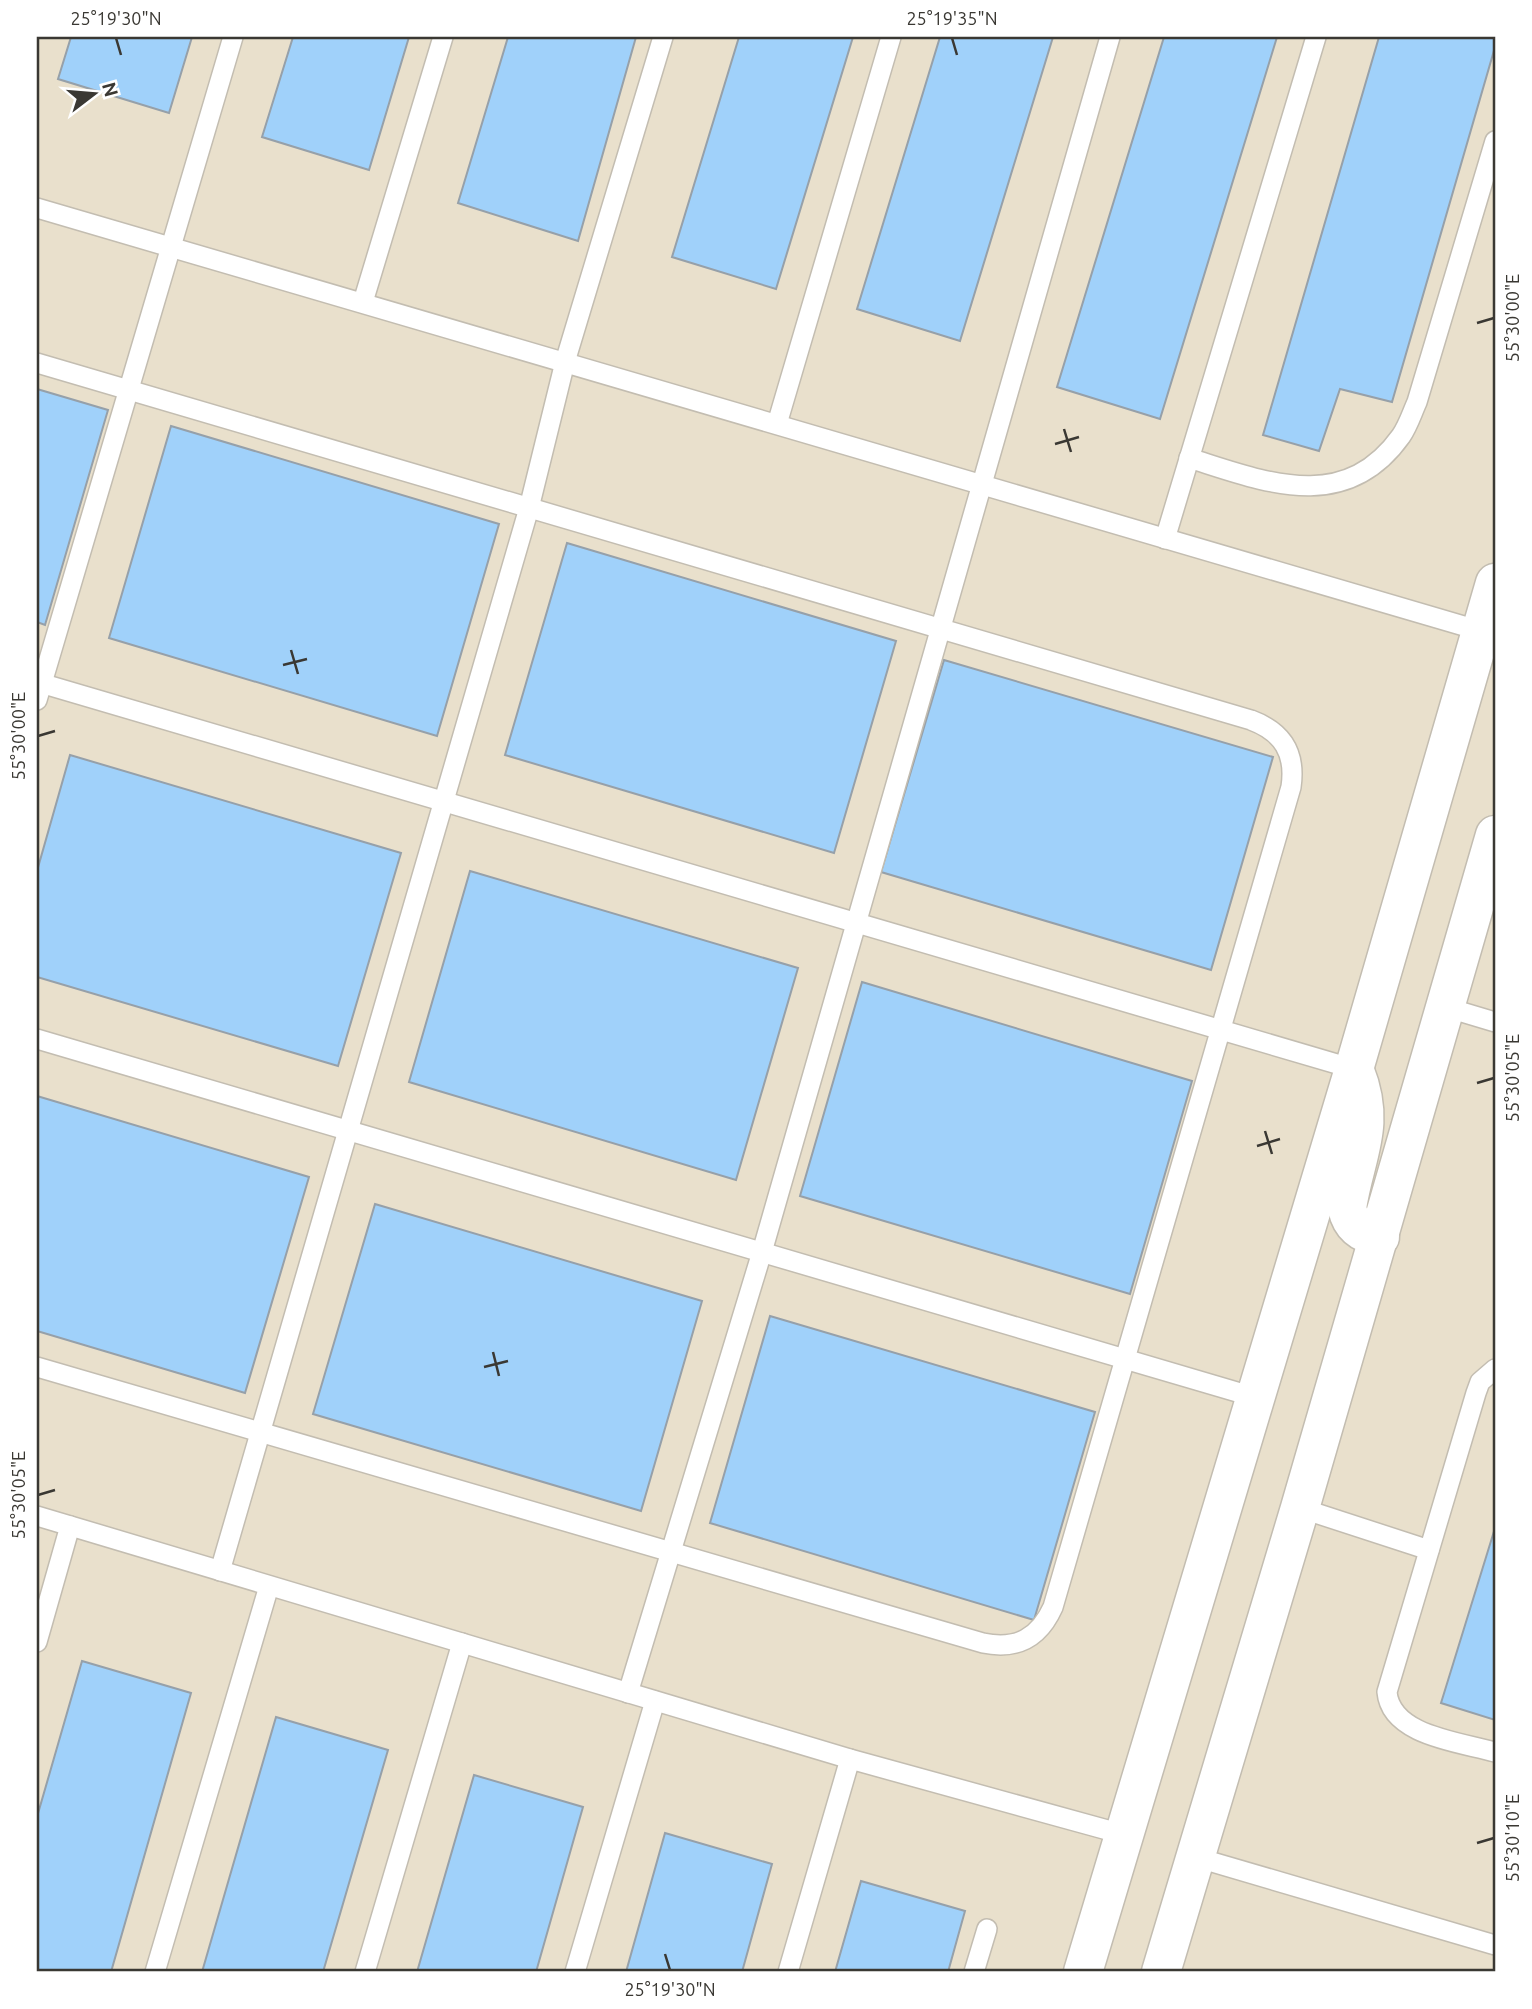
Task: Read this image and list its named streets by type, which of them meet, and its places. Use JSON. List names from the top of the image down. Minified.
{"north":"right","coordinates":["25°19'30\"N","25°19'35\"N","55°30'00\"E","55°30'05\"E","55°30'10\"E"]}
